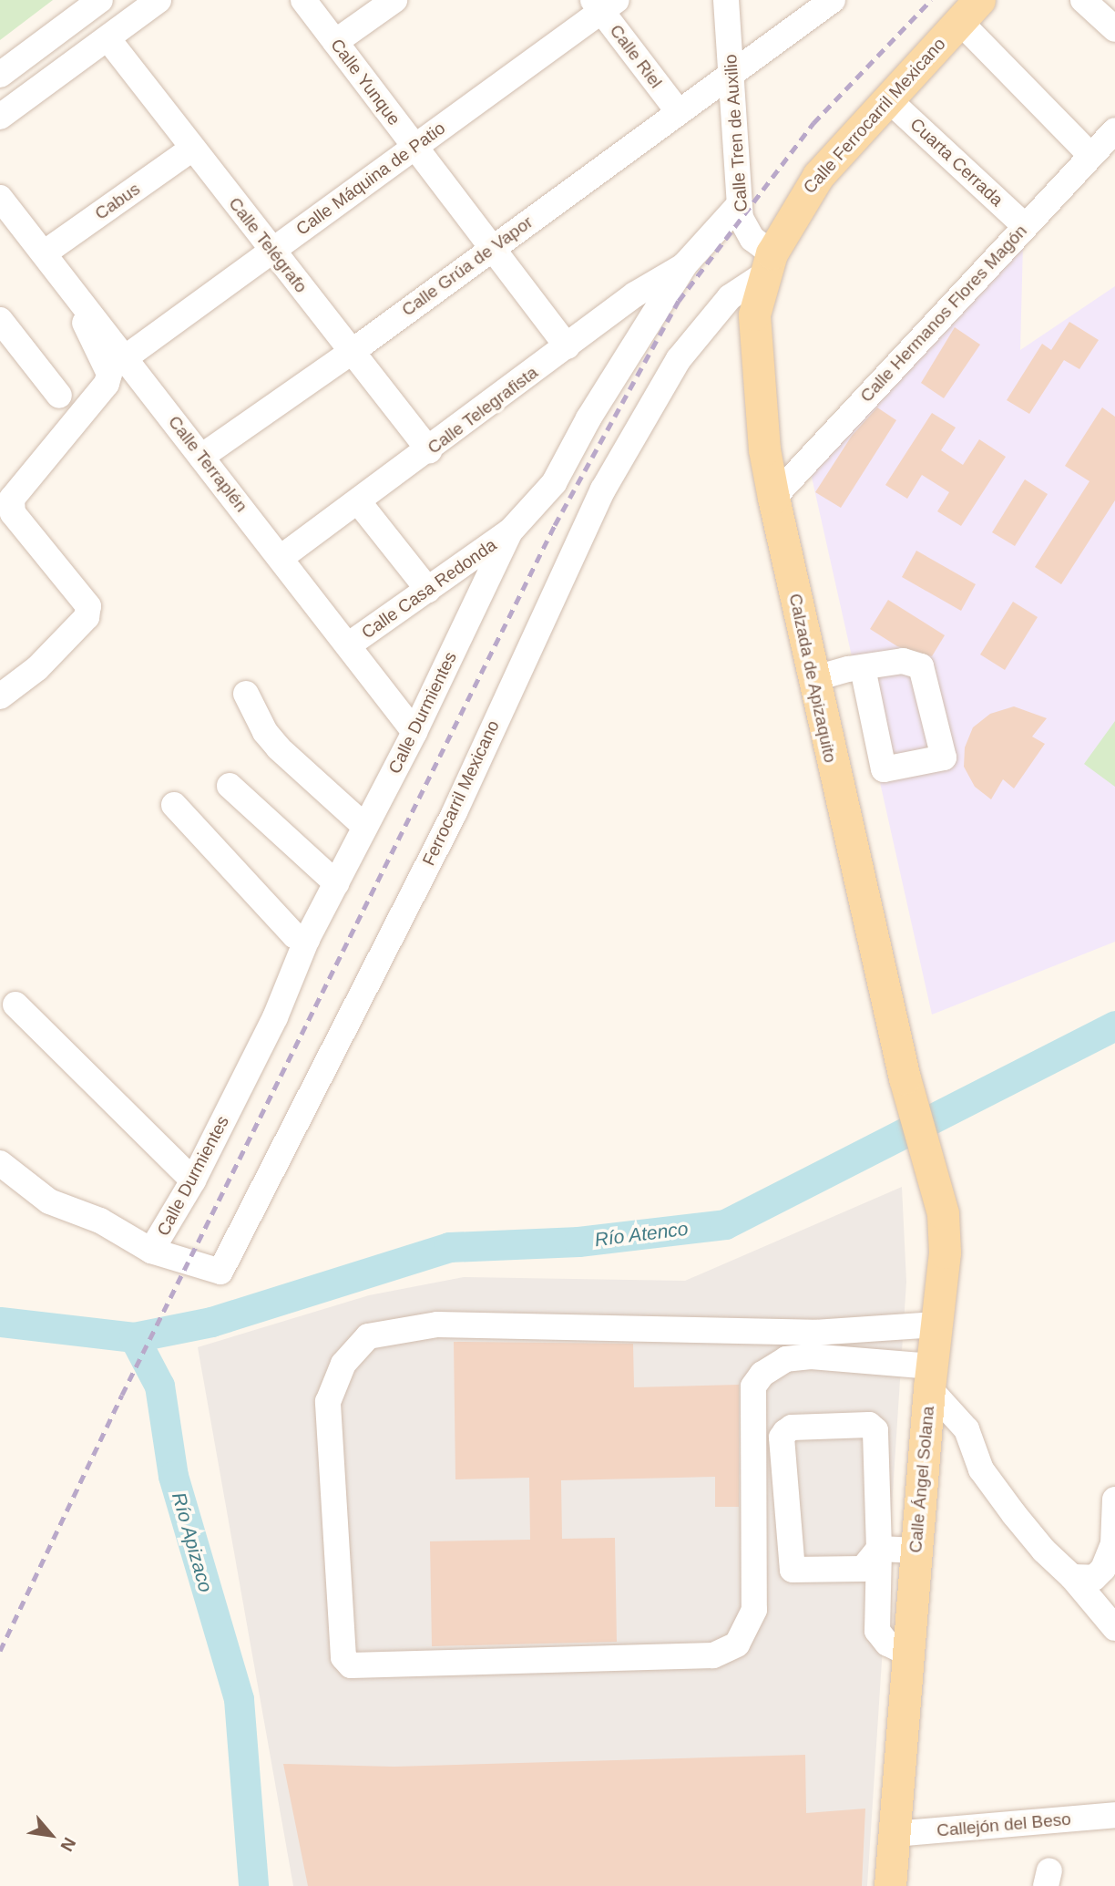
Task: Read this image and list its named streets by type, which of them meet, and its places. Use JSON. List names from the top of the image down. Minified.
{"streets":{"main road":["Calle Ferrocarril Mexicano","Calzada de Apizaquito","Calle Ángel Solana"],"street":["Calle Riel","Calle Yunque","Calle Tren de Auxilio","Cuarta Cerrada","Calle Máquina de Patio","Cabus","Calle Telégrafo","Calle Grúa de Vapor","Calle Hermanos Flores Magón","Calle Telegrafista","Calle Terraplén","Calle Casa Redonda","Calle Durmientes","Ferrocarril Mexicano","Callejón del Beso"]},"crossings":[["Calle Riel","Calle Máquina de Patio"],["Calle Riel","Calle Grúa de Vapor"],["Calle Yunque","Calle Máquina de Patio"],["Calle Yunque","Calle Grúa de Vapor"],["Calle Yunque","Calle Telegrafista"],["Calle Ferrocarril Mexicano","Calle Tren de Auxilio"],["Calle Ferrocarril Mexicano","Cuarta Cerrada"],["Calle Ferrocarril Mexicano","Calzada de Apizaquito"],["Calle Ferrocarril Mexicano","Ferrocarril Mexicano"],["Calle Tren de Auxilio","Calle Grúa de Vapor"],["Calle Tren de Auxilio","Calzada de Apizaquito"],["Calle Tren de Auxilio","Calle Durmientes"],["Calle Tren de Auxilio","Ferrocarril Mexicano"],["Cuarta Cerrada","Calle Hermanos Flores Magón"],["Calle Máquina de Patio","Calle Telégrafo"],["Calle Máquina de Patio","Calle Terraplén"],["Cabus","Calle Telégrafo"],["Cabus","Calle Terraplén"],["Calle Telégrafo","Calle Grúa de Vapor"],["Calle Telégrafo","Calle Telegrafista"],["Calle Grúa de Vapor","Calle Terraplén"],["Calle Hermanos Flores Magón","Calzada de Apizaquito"],["Calle Telegrafista","Calle Terraplén"],["Calle Telegrafista","Calle Durmientes"],["Calle Terraplén","Calle Casa Redonda"],["Calle Terraplén","Calle Durmientes"],["Calle Casa Redonda","Calle Durmientes"],["Calzada de Apizaquito","Ferrocarril Mexicano"],["Calzada de Apizaquito","Calle Ángel Solana"],["Calle Durmientes","Ferrocarril Mexicano"],["Calle Ángel Solana","Callejón del Beso"]],"water":["Río Atenco","Río Apizaco"],"north":"bottom right"}
